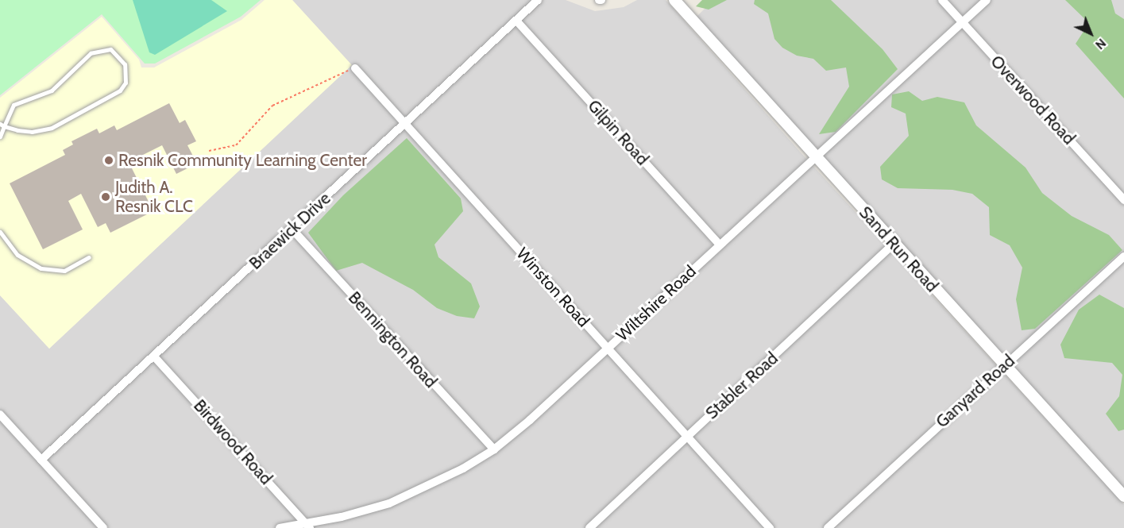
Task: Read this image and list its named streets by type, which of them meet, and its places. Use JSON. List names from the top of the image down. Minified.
{"streets":{"street":["Overwood Road","Gilpin Road","Braewick Drive","Sand Run Road","Winston Road","Wiltshire Road","Bennington Road","Stabler Road","Ganyard Road","Birdwood Road"]},"crossings":[["Overwood Road","Wiltshire Road"],["Gilpin Road","Braewick Drive"],["Gilpin Road","Wiltshire Road"],["Braewick Drive","Winston Road"],["Braewick Drive","Bennington Road"],["Braewick Drive","Birdwood Road"],["Sand Run Road","Wiltshire Road"],["Sand Run Road","Stabler Road"],["Sand Run Road","Ganyard Road"],["Winston Road","Wiltshire Road"],["Winston Road","Stabler Road"],["Wiltshire Road","Bennington Road"],["Wiltshire Road","Birdwood Road"]],"places":["Resnik Community Learning Center","Judith A. Resnik CLC"],"north":"bottom right"}
